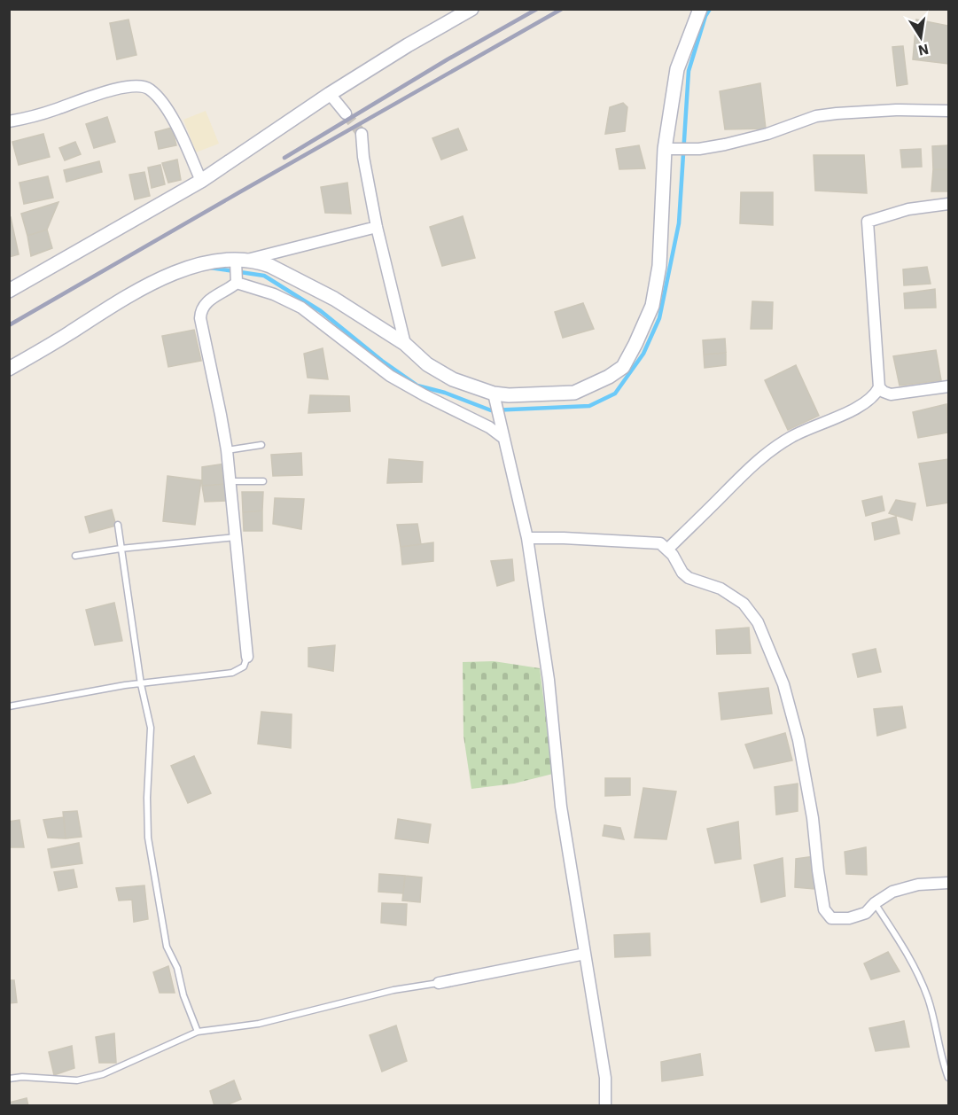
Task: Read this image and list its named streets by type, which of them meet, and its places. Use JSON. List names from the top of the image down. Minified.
{"north":"bottom"}
